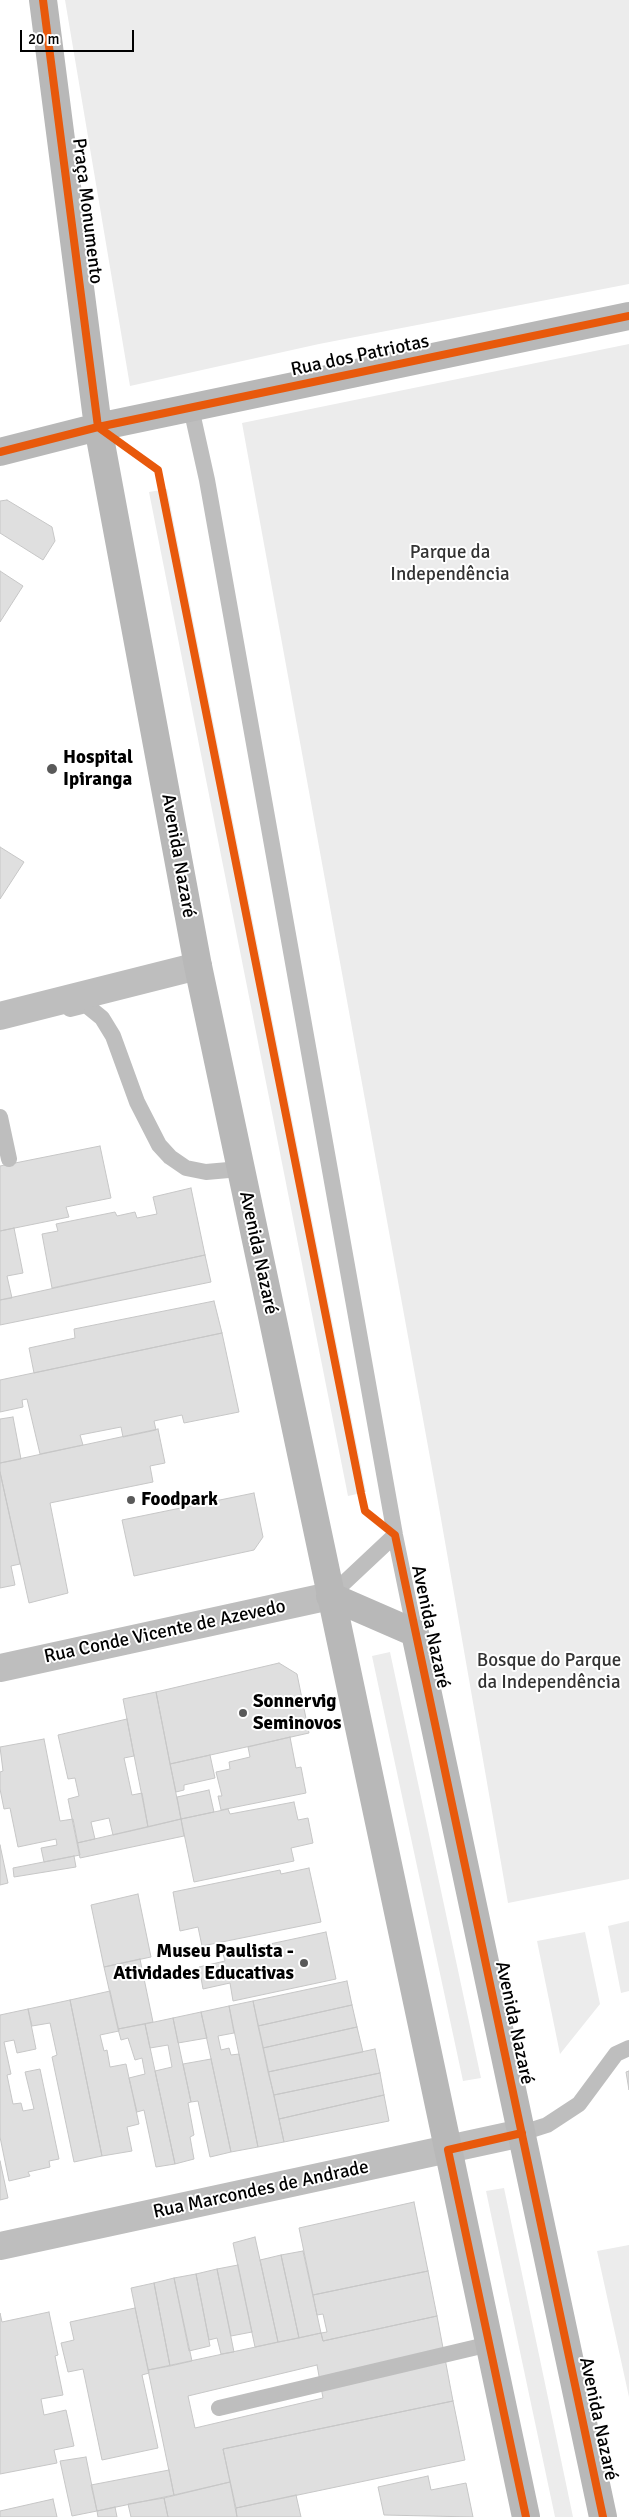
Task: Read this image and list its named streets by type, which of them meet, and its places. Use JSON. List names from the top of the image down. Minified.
{"streets":{"main road":["Praça Monumento","Rua dos Patriotas","Avenida Nazaré"],"street":["Rua Conde Vicente de Azevedo","Rua Marcondes de Andrade"]},"crossings":[["Praça Monumento","Rua dos Patriotas"],["Praça Monumento","Avenida Nazaré"],["Rua dos Patriotas","Avenida Nazaré"],["Avenida Nazaré","Rua Conde Vicente de Azevedo"],["Avenida Nazaré","Rua Marcondes de Andrade"]],"parks":["Parque da Independência","Bosque do Parque da Independência"],"places":["Hospital Ipiranga","Foodpark","Sonnervig Seminovos","Museu Paulista - Atividades Educativas"],"scale_bar":"20 m"}
